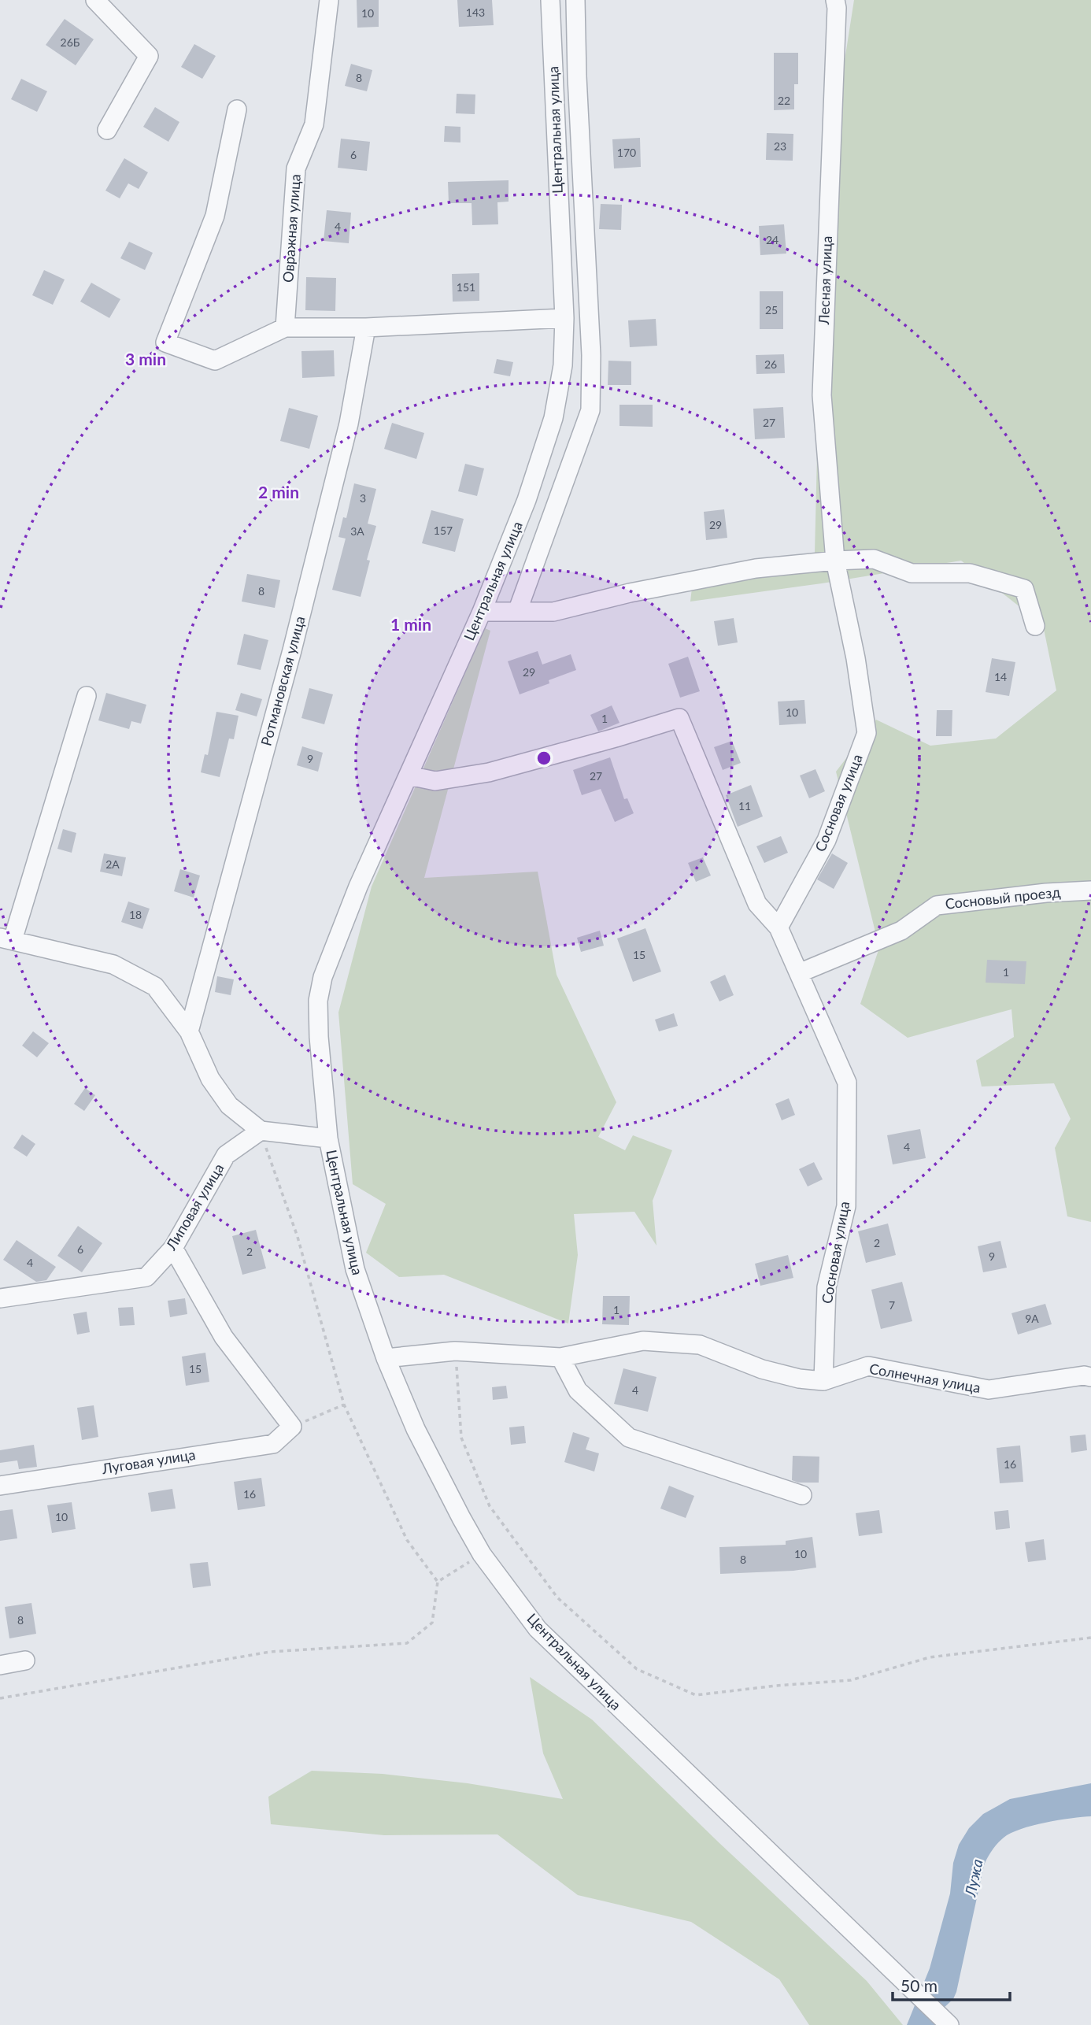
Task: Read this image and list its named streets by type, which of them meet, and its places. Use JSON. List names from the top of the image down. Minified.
{"streets":{"street":["Центральная улица","Овражная улица","Лесная улица","Ротмановская улица","Сосновая улица","Сосновый проезд","Липовая улица","Солнечная улица","Луговая улица"]},"crossings":[["Центральная улица","Липовая улица"],["Центральная улица","Солнечная улица"],["Лесная улица","Сосновая улица"],["Сосновая улица","Сосновый проезд"],["Сосновая улица","Солнечная улица"]],"water":["Лужа"],"house_numbers":["143","10","26Б","8","22","23","170","6","4","24","151","25","26","27","3","29","157","3А","8","29","14","10","1","9","27","11","2А","18","15","1","4","2","6","2","9","4","7","1","9А","15","4","16","16","10","10","8","8"],"scale_bar":"50 m","rings":["3 min","2 min","1 min"]}
